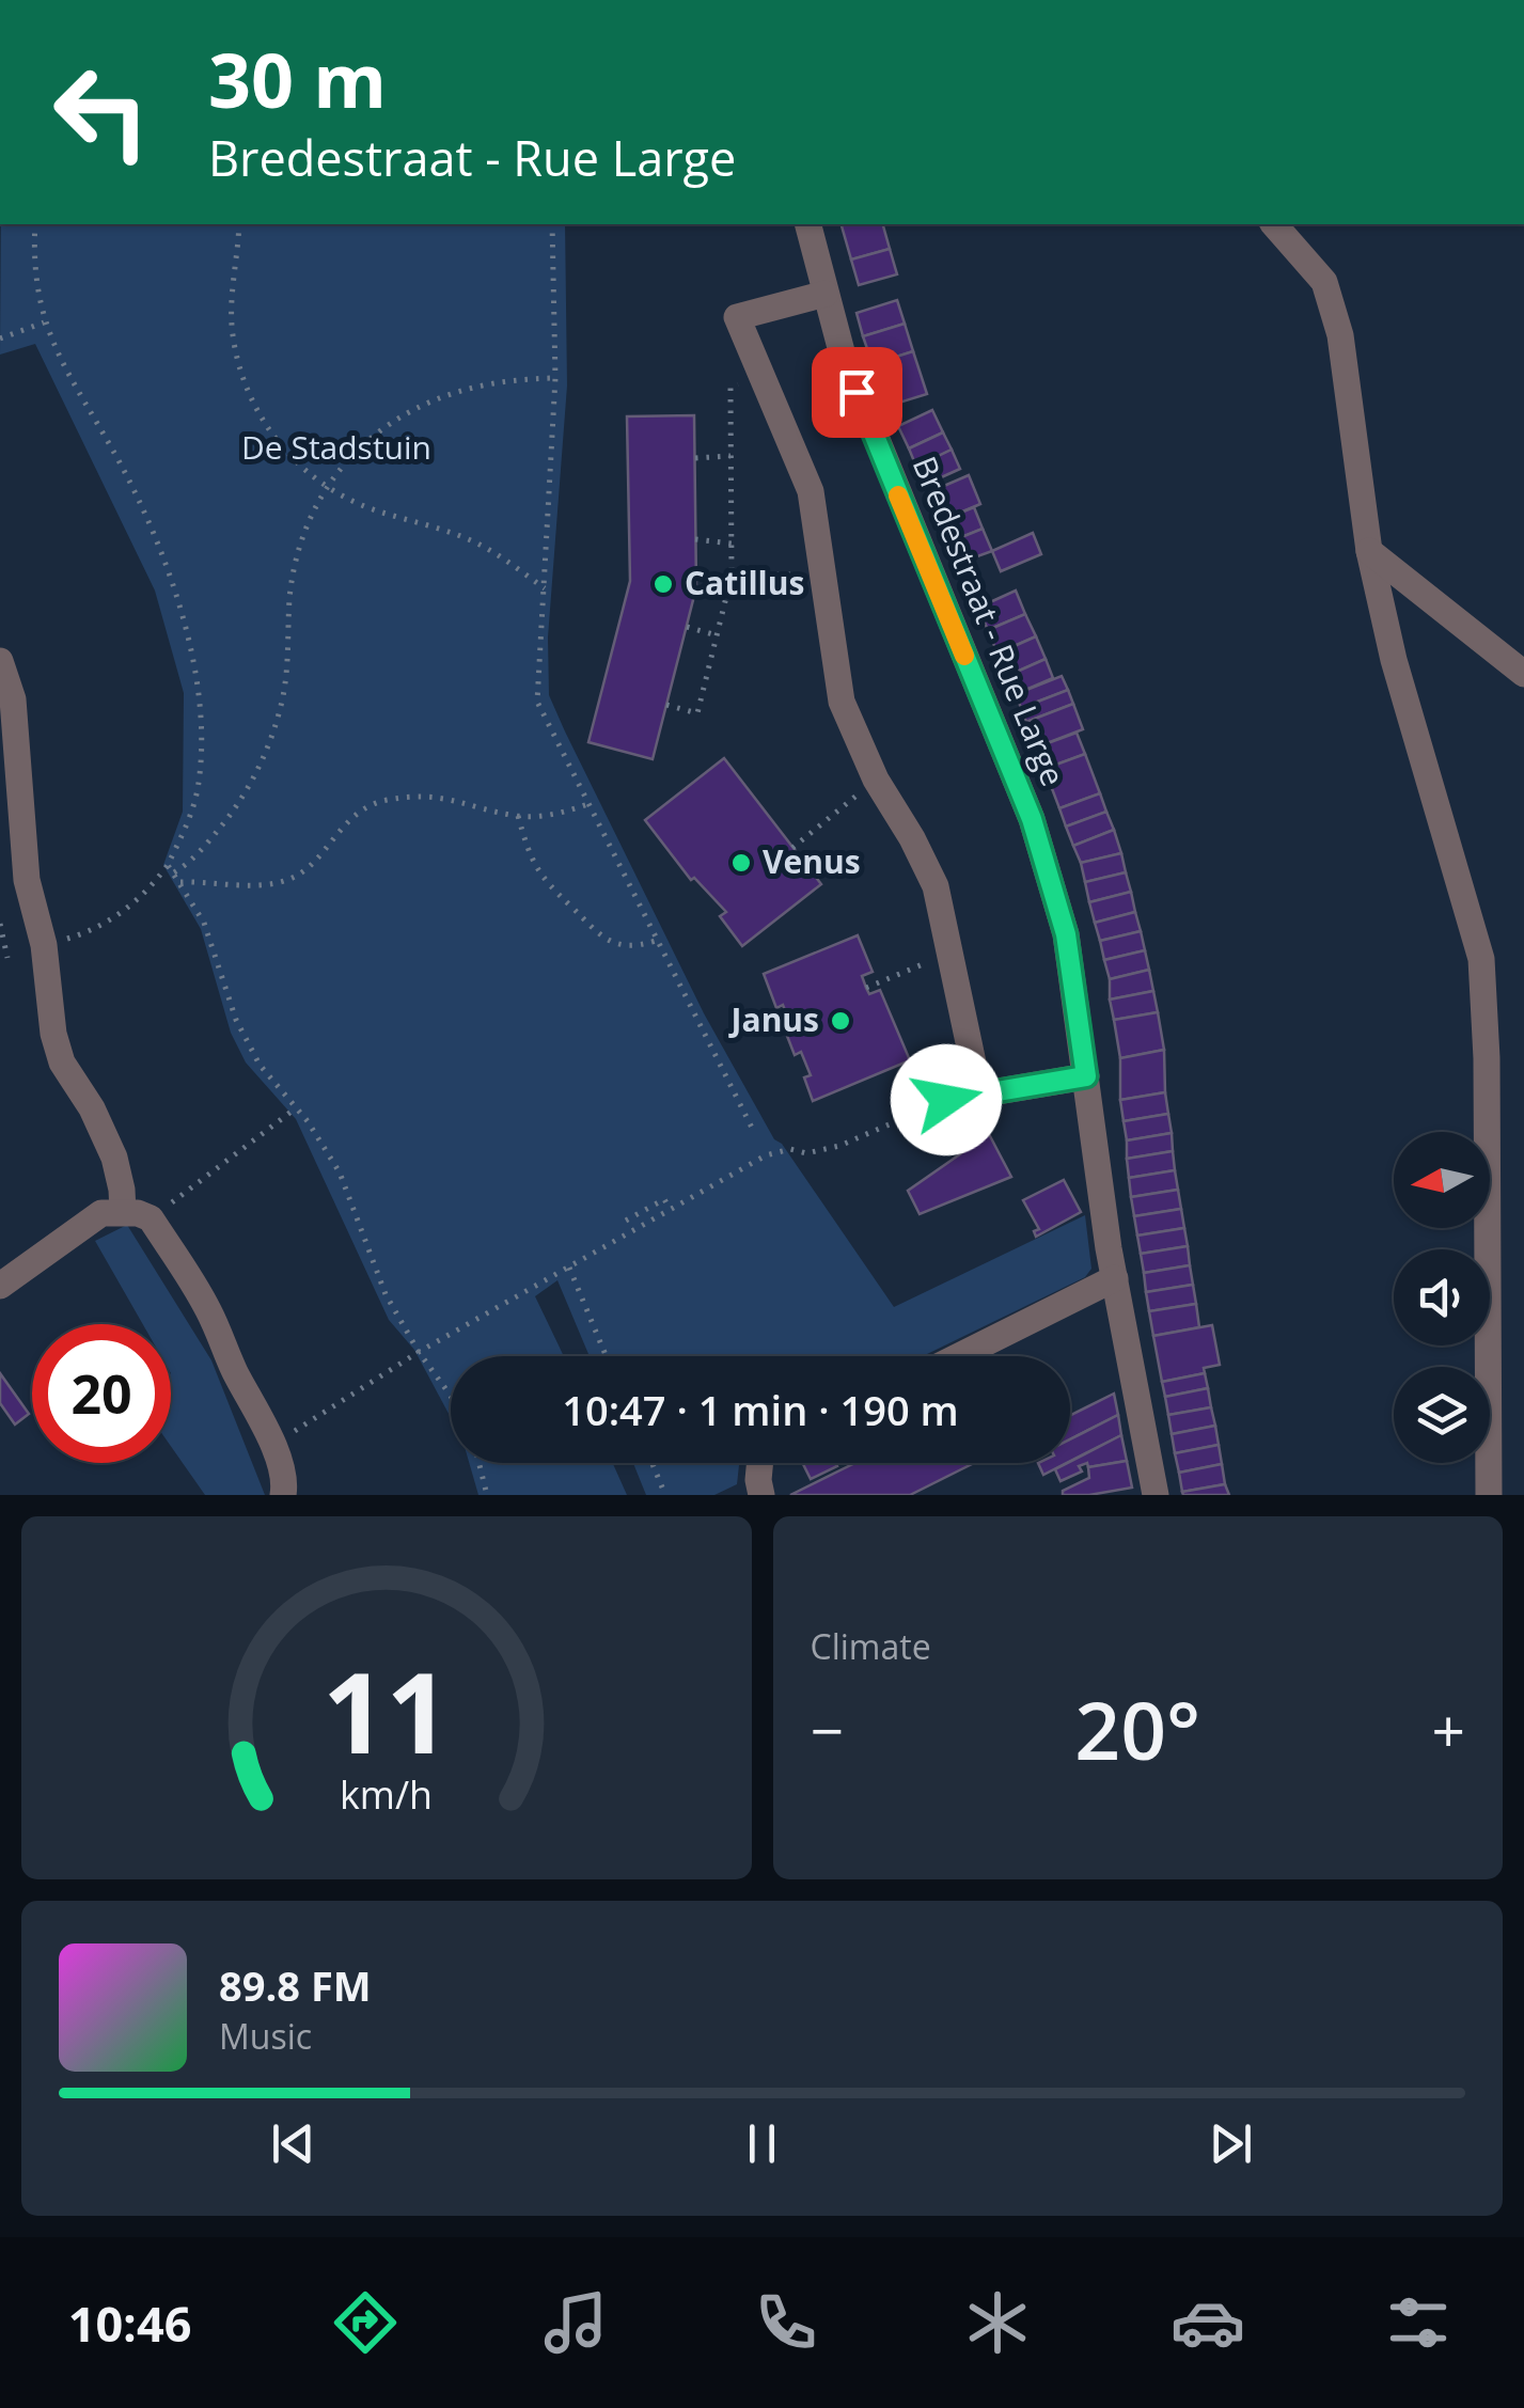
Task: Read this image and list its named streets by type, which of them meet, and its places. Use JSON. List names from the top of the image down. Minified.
{"streets":{"street":["Bredestraat - Rue Large"]},"parks":["De Stadstuin"],"places":["Catillus","Venus","Janus"],"north":"left","page":{"turn":["30 m","Bredestraat - Rue Large"],"limit":"20","trip":"10:47 · 1 min · 190 m","tile":"Climate","heat":["−","20°","+"],"song":["89.8 FM","Music"],"tabs":"10:46","gauge":["11","km/h"]}}
